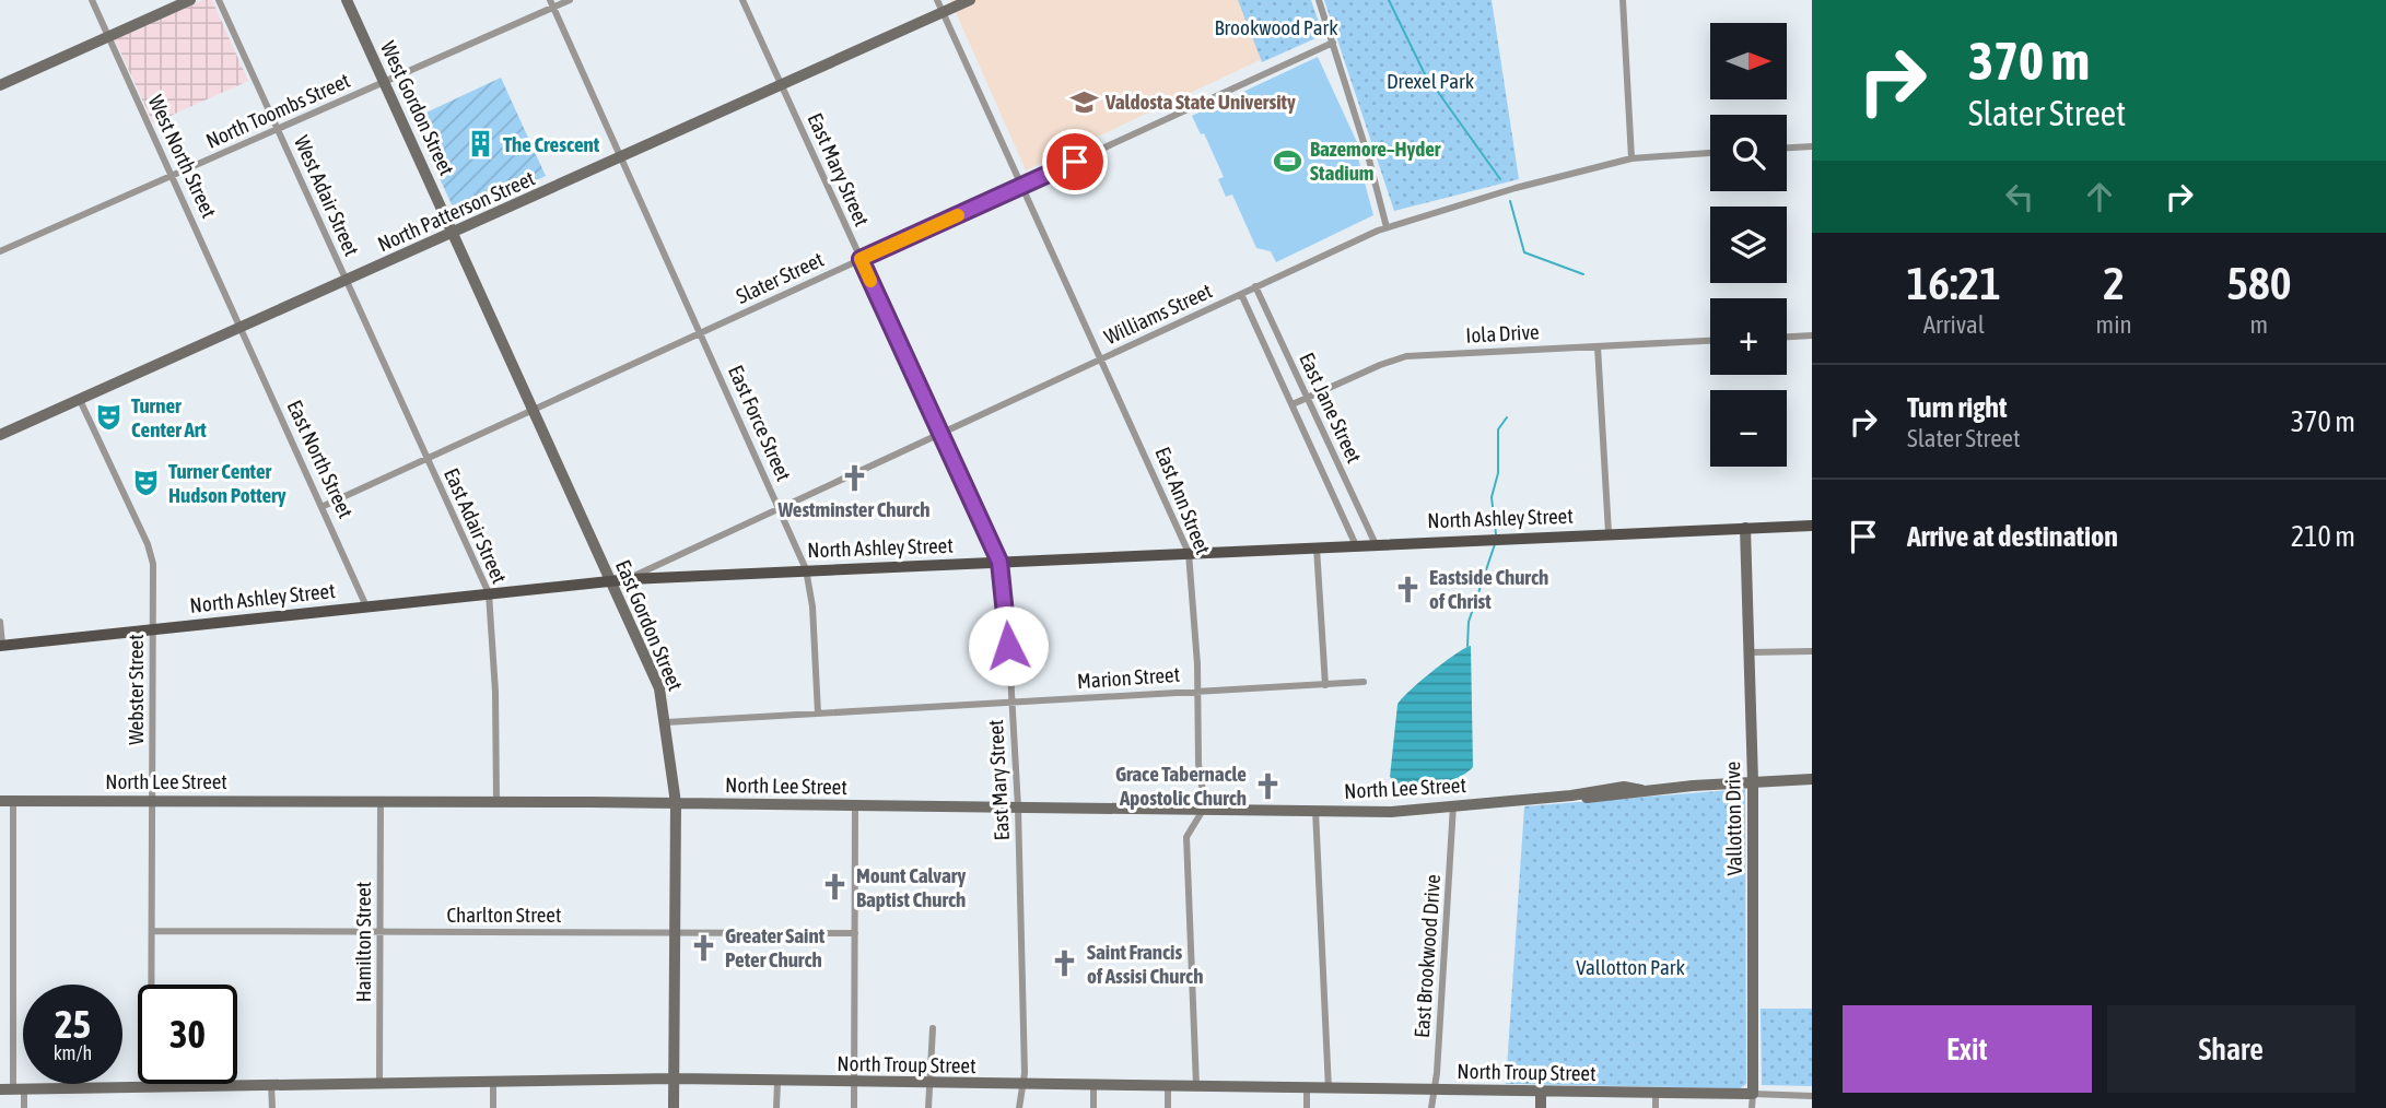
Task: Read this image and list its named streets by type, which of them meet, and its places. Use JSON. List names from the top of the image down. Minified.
{"streets":{"main road":["North Ashley Street"],"street":["West Gordon Street","North Toombs Street","West North Street","East Mary Street","West Adair Street","North Patterson Street","Slater Street","Williams Street","Iola Drive","East Jane Street","East Force Street","East North Street","East Ann Street","East Adair Street","East Gordon Street","Marion Street","Webster Street","North Lee Street","Vallotton Drive","Charlton Street","Hamilton Street","East Brookwood Drive","North Troup Street"]},"crossings":[["West Gordon Street","North Toombs Street"],["West Gordon Street","North Patterson Street"],["West Gordon Street","East Gordon Street"],["North Toombs Street","West North Street"],["North Toombs Street","West Adair Street"],["North Toombs Street","East Force Street"],["West North Street","North Patterson Street"],["West North Street","East North Street"],["East Mary Street","North Patterson Street"],["East Mary Street","Slater Street"],["East Mary Street","Williams Street"],["East Mary Street","North Ashley Street"],["East Mary Street","Marion Street"],["East Mary Street","North Lee Street"],["East Mary Street","North Troup Street"],["West Adair Street","North Patterson Street"],["West Adair Street","East Adair Street"],["North Patterson Street","East Force Street"],["North Patterson Street","East North Street"],["North Patterson Street","East Ann Street"],["North Patterson Street","East Adair Street"],["North Patterson Street","East Gordon Street"],["North Patterson Street","Webster Street"],["Slater Street","East Force Street"],["Slater Street","East North Street"],["Slater Street","East Ann Street"],["Slater Street","East Adair Street"],["Slater Street","East Gordon Street"],["Williams Street","East Jane Street"],["Williams Street","East Force Street"],["Williams Street","East Ann Street"],["Williams Street","North Ashley Street"],["Iola Drive","East Jane Street"],["East Jane Street","North Ashley Street"],["East Force Street","North Ashley Street"],["East Force Street","Marion Street"],["East North Street","North Ashley Street"],["East Ann Street","North Ashley Street"],["East Ann Street","Marion Street"],["East Ann Street","North Lee Street"],["East Ann Street","North Troup Street"],["North Ashley Street","East Adair Street"],["North Ashley Street","East Gordon Street"],["North Ashley Street","Webster Street"],["North Ashley Street","Vallotton Drive"],["East Adair Street","North Lee Street"],["East Gordon Street","Marion Street"],["East Gordon Street","North Lee Street"],["East Gordon Street","Charlton Street"],["East Gordon Street","North Troup Street"],["Webster Street","North Lee Street"],["Webster Street","Charlton Street"],["Webster Street","North Troup Street"],["North Lee Street","Vallotton Drive"],["North Lee Street","Hamilton Street"],["North Lee Street","East Brookwood Drive"],["Vallotton Drive","North Troup Street"],["Charlton Street","Hamilton Street"],["Hamilton Street","North Troup Street"],["East Brookwood Drive","North Troup Street"]],"parks":["Brookwood Park","Drexel Park","Vallotton Park"],"places":{"school or university":["Valdosta State University"],"building":["The Crescent"],"sports":["Bazemore–Hyder Stadium"],"theatre":["Turner Center Art","Turner Center Hudson Pottery"],"church":["Westminster Church","Eastside Church of Christ","Grace Tabernacle Apostolic Church","Mount Calvary Baptist Church","Greater Saint Peter Church","Saint Francis of Assisi Church"]},"north":"right","page":{"turn":["370 m","Slater Street"],"map_buttons":["+","−"],"eta":["16:21","Arrival","2","min","580","m"],"list":[{"name":"Turn right","note":"Slater Street","value":"370 m"},{"name":"Arrive at destination","value":"210 m"}],"speed":"25 km/h","limit":"30","buttons":["Exit","Share"]}}
